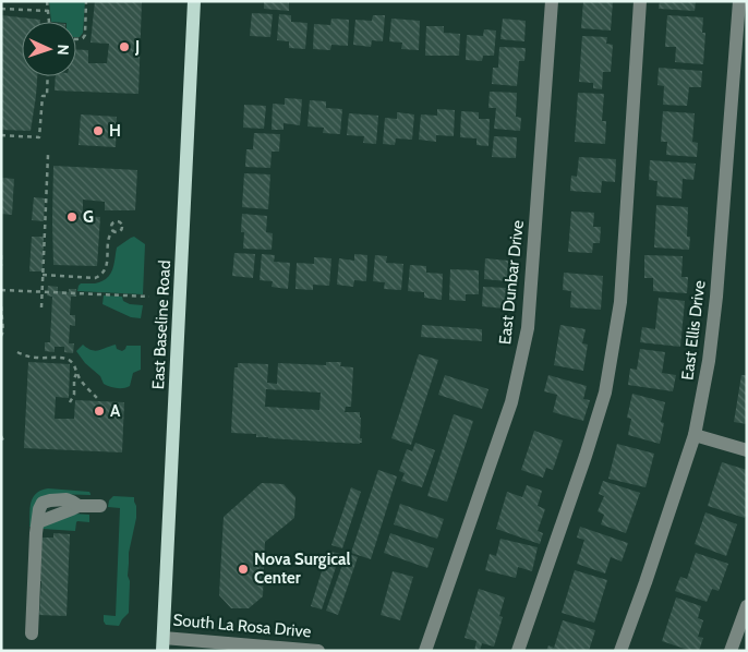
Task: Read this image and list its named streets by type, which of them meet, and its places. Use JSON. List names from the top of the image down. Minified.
{"streets":{"main road":["East Baseline Road"],"street":["East Dunbar Drive","East Ellis Drive","South La Rosa Drive"]},"crossings":[["East Baseline Road","South La Rosa Drive"]],"places":["J","H","G","A","Nova Surgical Center"],"north":"right"}
